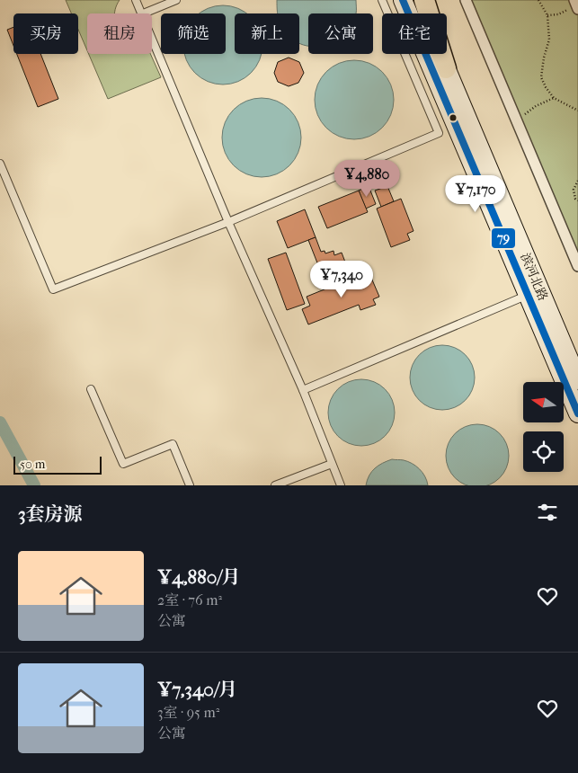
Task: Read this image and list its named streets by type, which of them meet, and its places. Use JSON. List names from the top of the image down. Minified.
{"streets":{"main road":["滨河北路"]},"lines":["transit line 79"],"scale_bar":"50 m","north":"left","page":{"chip":["买房","租房","筛选","新上","公寓","住宅"],"price":["¥4,880","¥7,170","¥7,340"],"scale":"50 m","heading":"3套房源","list":[{"name":"¥4,880/月","note":"2室 · 76 m² · 公寓"},{"name":"¥7,340/月","note":"3室 · 95 m² · 公寓"}]}}
